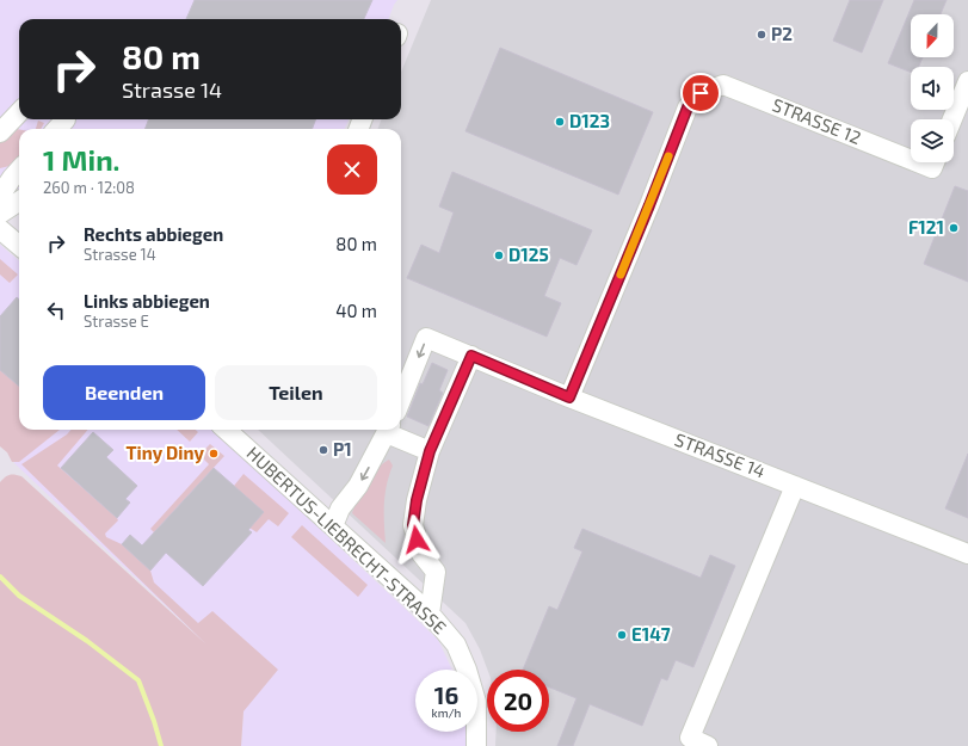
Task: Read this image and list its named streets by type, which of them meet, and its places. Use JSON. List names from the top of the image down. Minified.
{"streets":{"street":["STRASSE 12","STRASSE 14","HUBERTUS-LIEBRECHT-STRASSE"]},"crossings":[["STRASSE 12","STRASSE 14"]],"places":["P2","D123","F121","D125","P1","Tiny Diny","E147"],"north":"bottom","page":{"turn":["80 m","Strasse 14"],"heading":["1 Min.","260 m · 12:08"],"list":[{"name":"Rechts abbiegen","note":"Strasse 14","value":"80 m"},{"name":"Links abbiegen","note":"Strasse E","value":"40 m"}],"buttons":["Beenden","Teilen"],"speed":"16 km/h","limit":"20"}}
